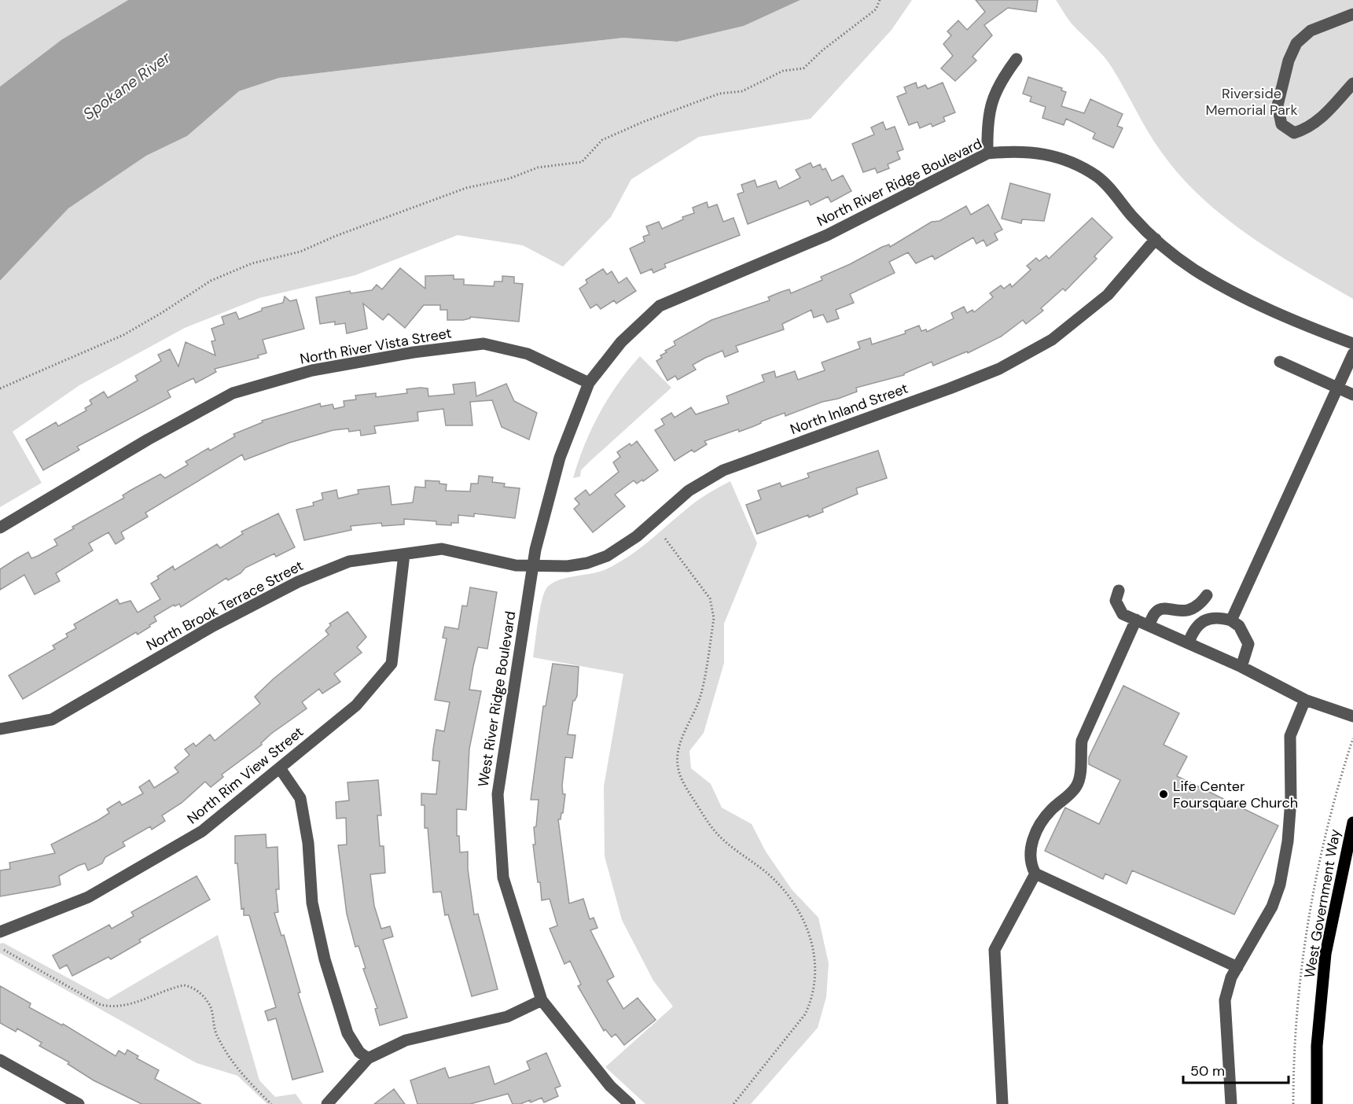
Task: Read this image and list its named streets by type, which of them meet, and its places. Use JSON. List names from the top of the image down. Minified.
{"streets":{"main road":["West Government Way"],"street":["North River Ridge Boulevard","North River Vista Street","North Inland Street","North Brook Terrace Street","West River Ridge Boulevard","North Rim View Street"]},"crossings":[["North River Ridge Boulevard","North River Vista Street"],["North River Ridge Boulevard","North Inland Street"],["North River Ridge Boulevard","West River Ridge Boulevard"],["North River Vista Street","West River Ridge Boulevard"],["North Inland Street","North Brook Terrace Street"],["North Inland Street","West River Ridge Boulevard"],["North Brook Terrace Street","West River Ridge Boulevard"],["North Brook Terrace Street","North Rim View Street"]],"water":["Spokane River"],"parks":["Riverside Memorial Park"],"places":["Life Center Foursquare Church"],"scale_bar":"50 m"}
